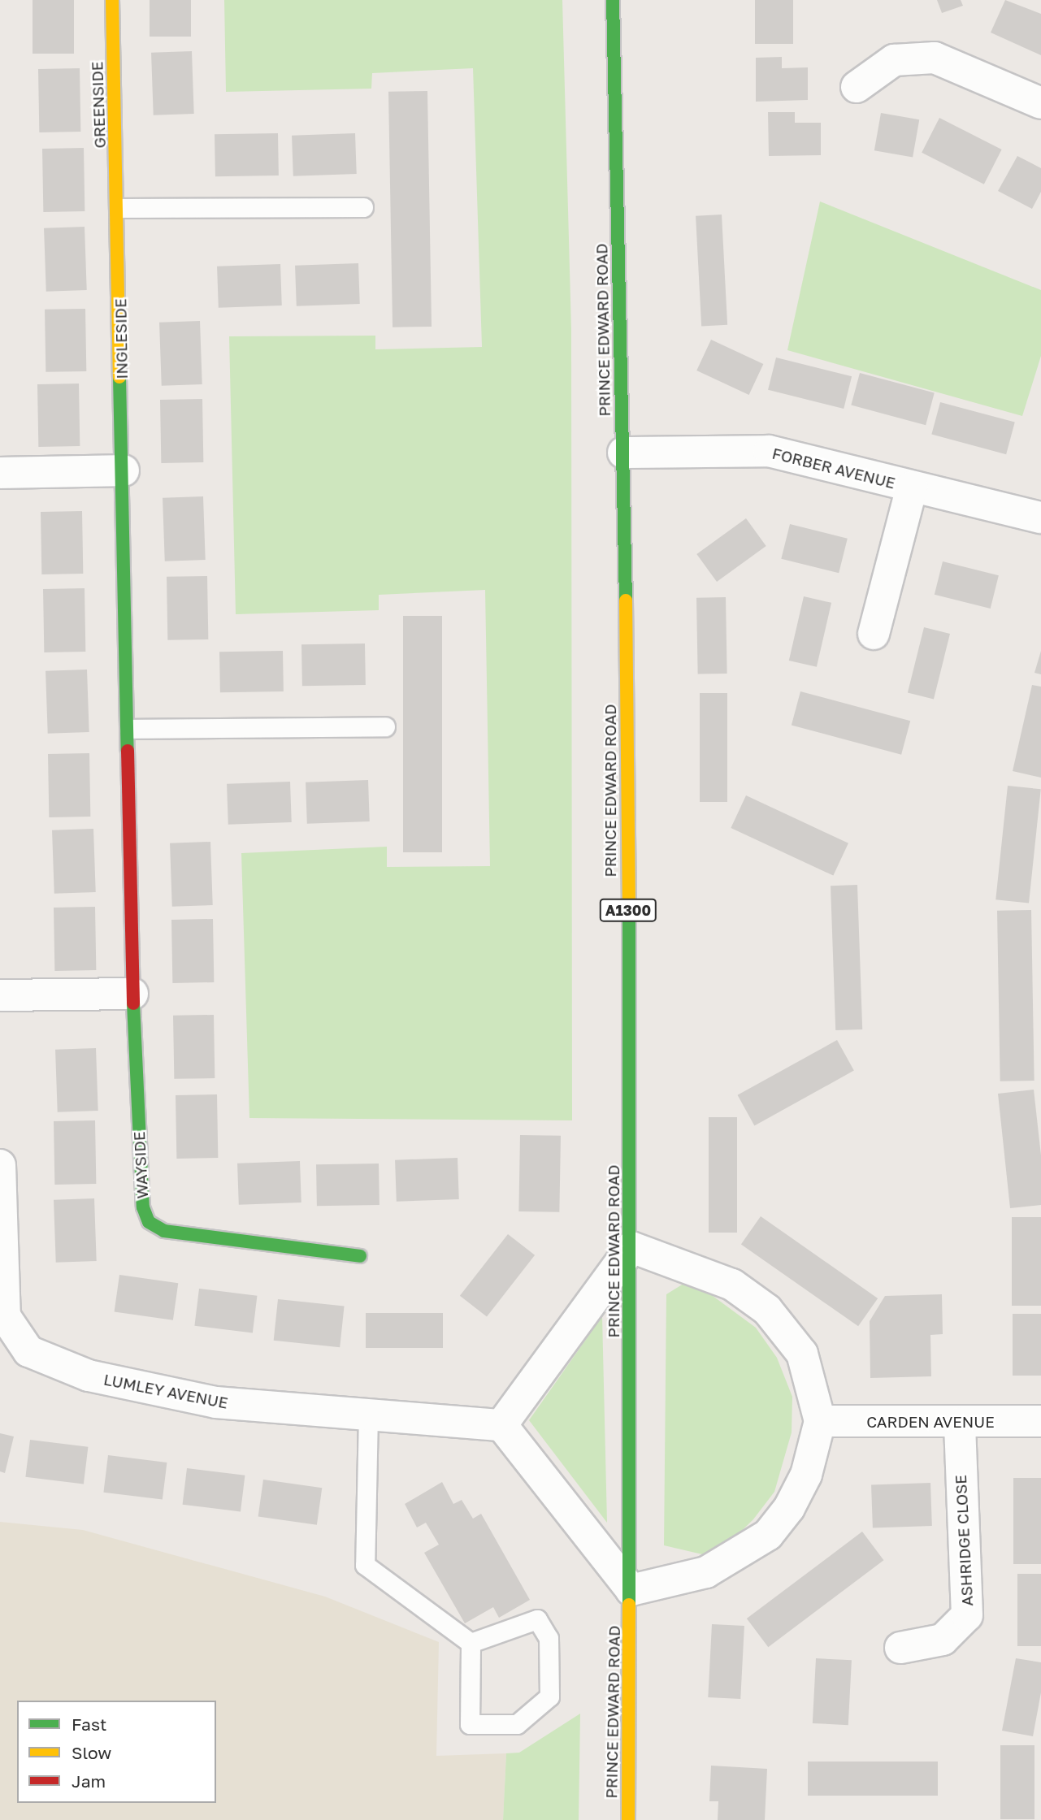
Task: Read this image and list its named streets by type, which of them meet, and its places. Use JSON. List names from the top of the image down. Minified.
{"streets":{"main road":["GREENSIDE","PRINCE EDWARD ROAD","INGLESIDE","A1300","WAYSIDE"],"street":["FORBER AVENUE","LUMLEY AVENUE","CARDEN AVENUE","ASHRIDGE CLOSE"]},"crossings":[["GREENSIDE","INGLESIDE"],["PRINCE EDWARD ROAD","FORBER AVENUE"],["INGLESIDE","WAYSIDE"],["CARDEN AVENUE","ASHRIDGE CLOSE"]],"legend":["Fast","Slow","Jam"]}
